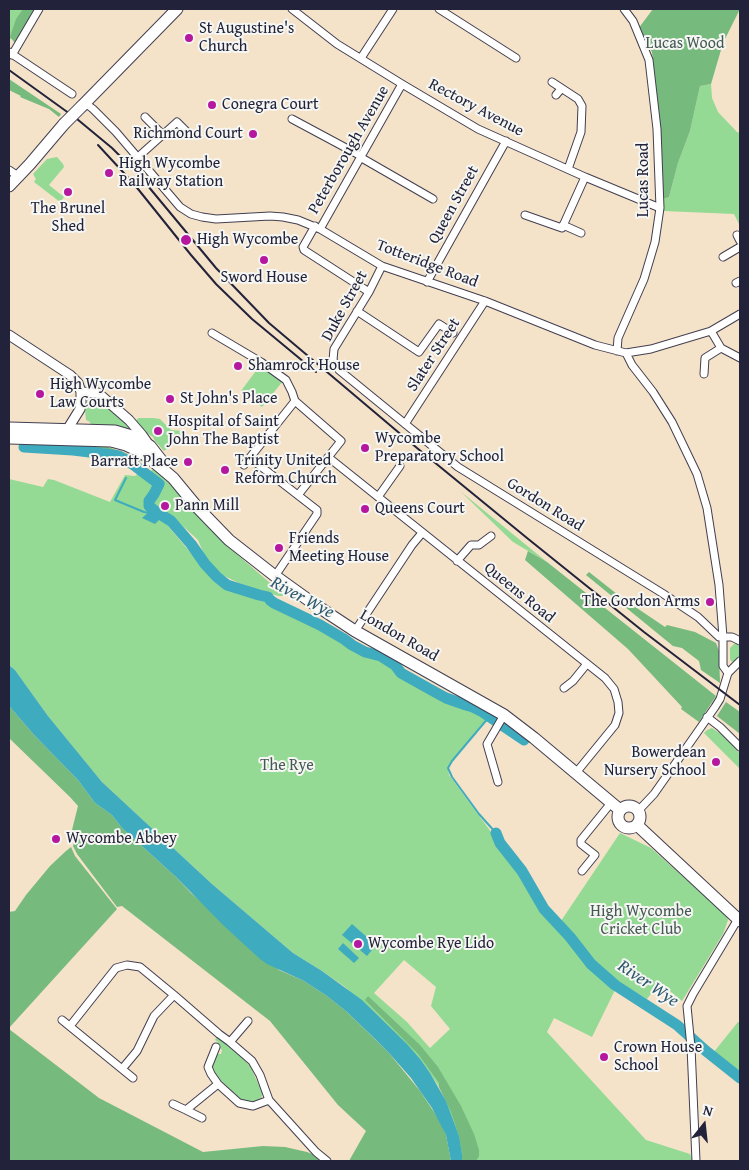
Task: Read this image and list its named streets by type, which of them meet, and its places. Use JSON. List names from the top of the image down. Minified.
{"streets":{"main road":["London Road"],"street":["Rectory Avenue","Peterborough Avenue","Lucas Road","Queen Street","Totteridge Road","Duke Street","Slater Street","Gordon Road","Queens Road"]},"crossings":[["Rectory Avenue","Peterborough Avenue"],["Rectory Avenue","Lucas Road"],["Rectory Avenue","Queen Street"],["Peterborough Avenue","Totteridge Road"],["Peterborough Avenue","Duke Street"],["Lucas Road","Totteridge Road"],["Queen Street","Totteridge Road"],["Totteridge Road","Duke Street"],["Totteridge Road","Slater Street"],["Duke Street","Gordon Road"],["Slater Street","Gordon Road"],["Queens Road","London Road"]],"water":["River Wye"],"parks":["Lucas Wood","The Rye","High Wycombe Cricket Club"],"places":["St Augustine's Church","Conegra Court","Richmond Court","High Wycombe Railway Station","The Brunel Shed","High Wycombe","Sword House","Shamrock House","High Wycombe Law Courts","St John's Place","Hospital of Saint John The Baptist","Wycombe Preparatory School","Barratt Place","Trinity United Reform Church","Pann Mill","Queens Court","Friends Meeting House","The Gordon Arms","Bowerdean Nursery School","Wycombe Abbey","Wycombe Rye Lido","Crown House School"],"north":"top"}
